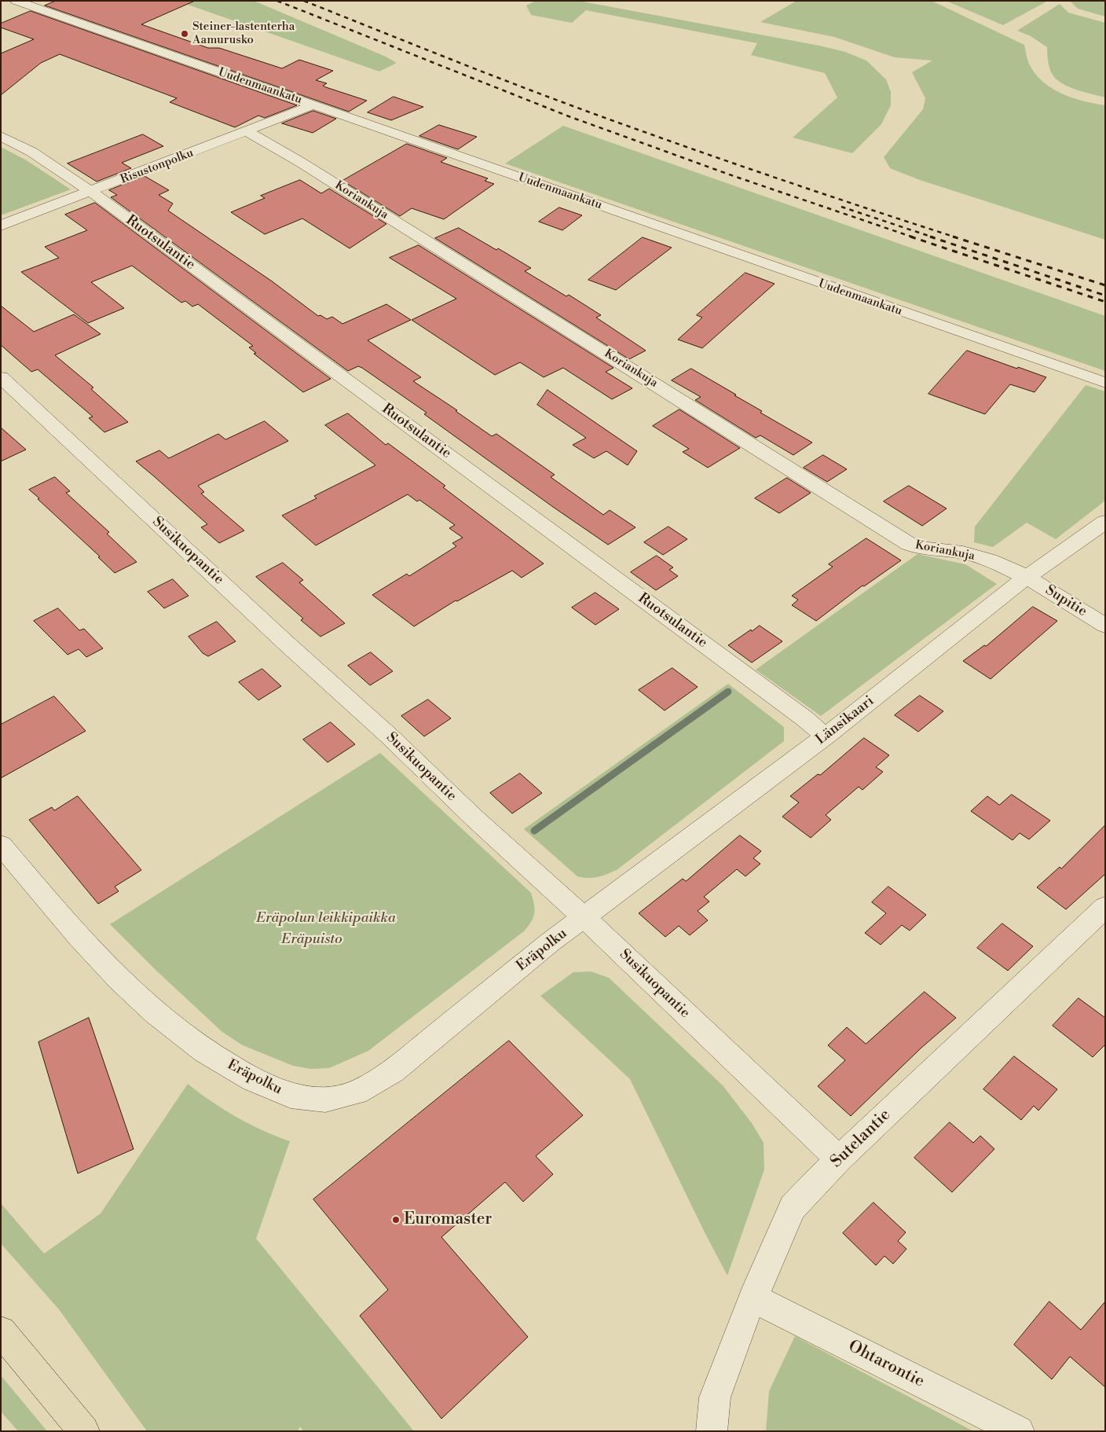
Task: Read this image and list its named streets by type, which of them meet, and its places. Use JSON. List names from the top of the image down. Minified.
{"streets":{"street":["Uudenmaankatu","Risustonpolku","Koriankuja","Ruotsulantie","Susikuopantie","Supitie","Länsikaari","Eräpolku","Sutelantie","Ohtarontie"]},"crossings":[["Uudenmaankatu","Risustonpolku"],["Risustonpolku","Koriankuja"],["Risustonpolku","Ruotsulantie"],["Koriankuja","Supitie"],["Koriankuja","Länsikaari"],["Ruotsulantie","Länsikaari"],["Susikuopantie","Länsikaari"],["Susikuopantie","Eräpolku"],["Susikuopantie","Sutelantie"],["Supitie","Länsikaari"],["Länsikaari","Eräpolku"],["Sutelantie","Ohtarontie"]],"parks":["Eräpolun leikkipaikka","Eräpuisto"],"places":["Steiner-lastenterha Aamurusko","Euromaster"]}
